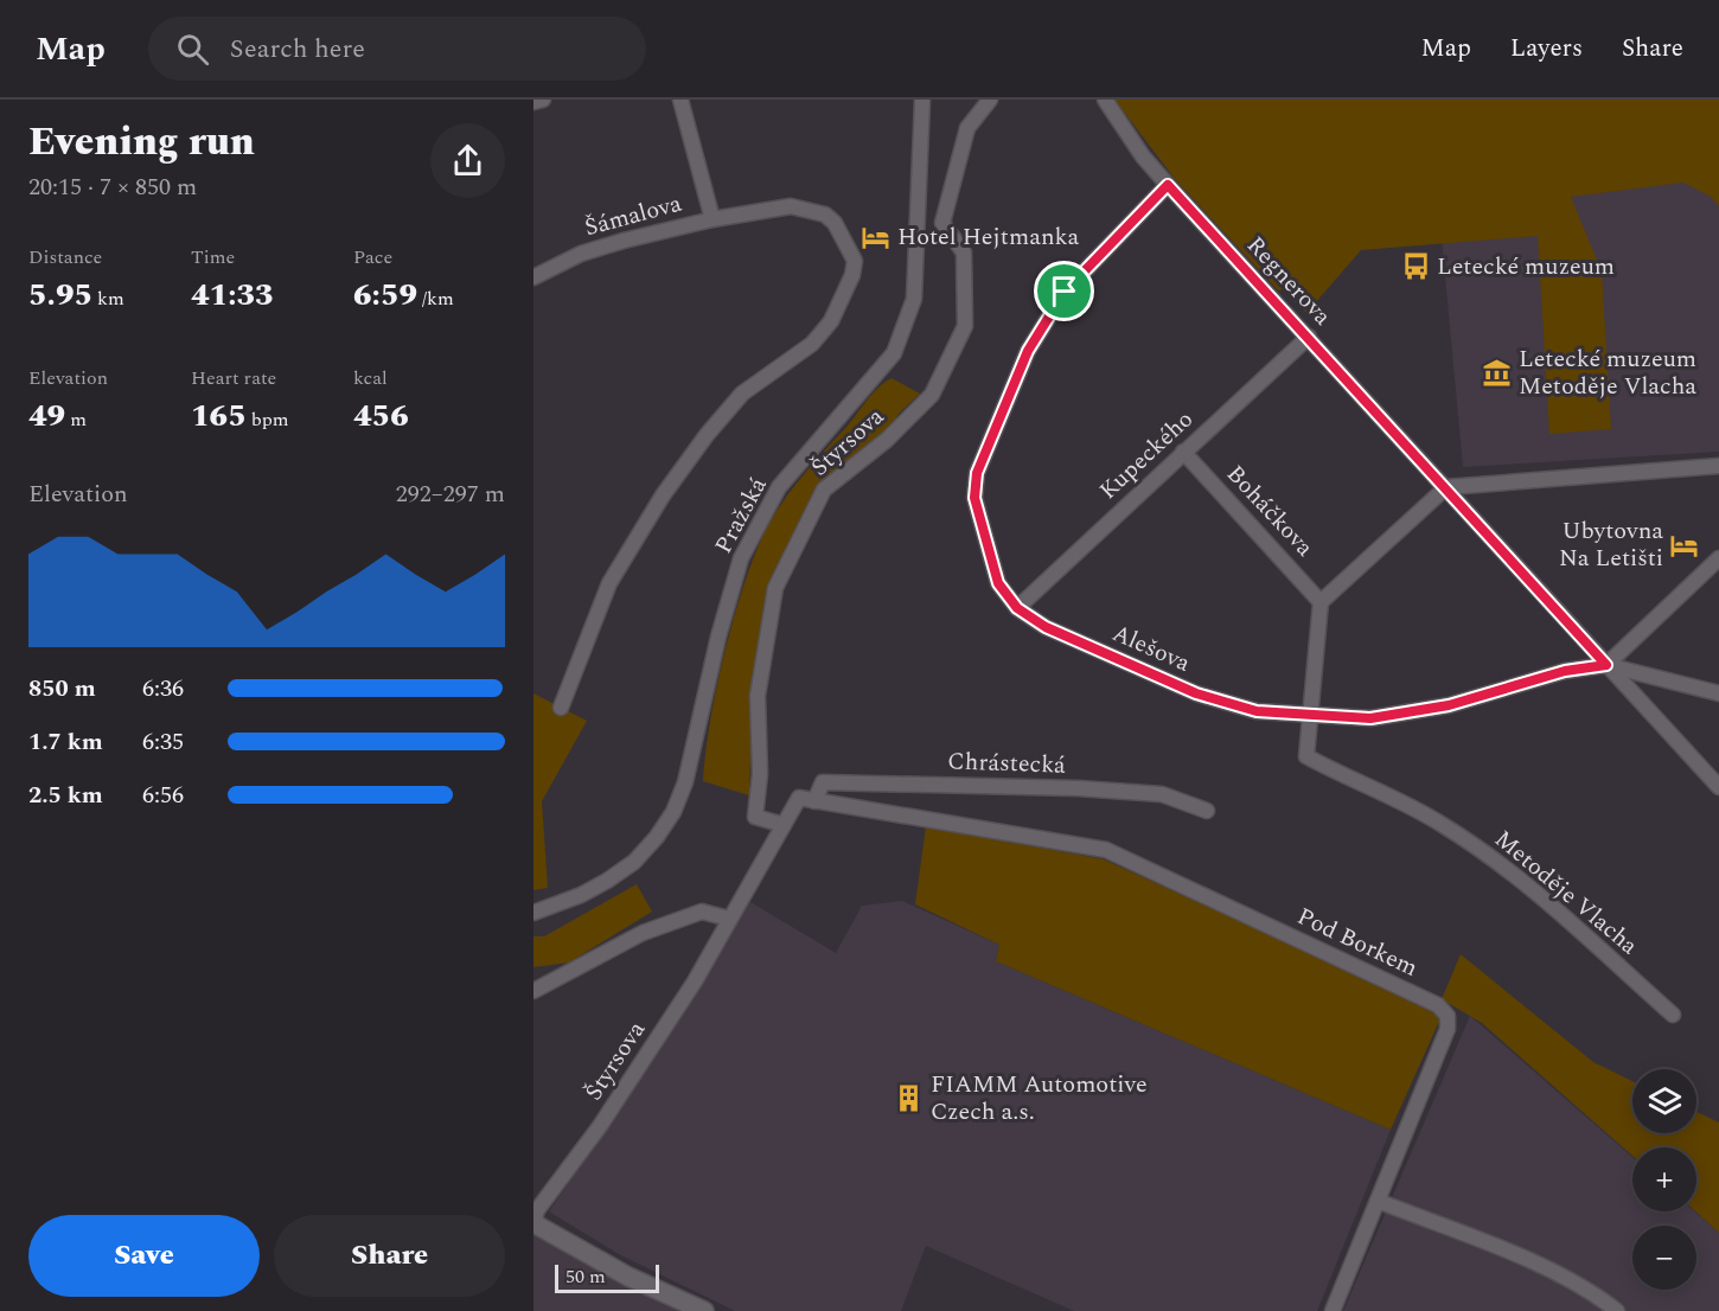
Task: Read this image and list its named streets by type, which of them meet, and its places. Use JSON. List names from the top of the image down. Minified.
{"streets":{"street":["Šámalova","Regnerova","Štyrsova","Kupeckého","Boháčkova","Pražská","Alešova","Chrástecká","Metoděje Vlacha","Pod Borkem"]},"crossings":[["Regnerova","Kupeckého"],["Regnerova","Alešova"],["Štyrsova","Chrástecká"],["Štyrsova","Pod Borkem"],["Kupeckého","Boháčkova"],["Kupeckého","Alešova"],["Alešova","Metoděje Vlacha"],["Chrástecká","Pod Borkem"]],"places":{"hotel":["Hotel Hejtmanka","Ubytovna Na Letišti"],"bus stop":["Letecké muzeum"],"museum":["Letecké muzeum Metoděje Vlacha"],"building":["FIAMM Automotive Czech a.s."]},"scale_bar":"50 m","page":{"header":"Map","search":"Search here","nav":["Map","Layers","Share"],"heading":["Evening run","20:15 · 7 × 850 m"],"stats":[["Distance","5.95 km"],["Time","41:33"],["Pace","6:59 /km"],["Elevation","49 m"],["Heart rate","165 bpm"],["kcal","456"]],"chart":["Elevation","292–297 m"],"list":[{"name":"850 m","note":"6:36"},{"name":"1.7 km","note":"6:35"},{"name":"2.5 km","note":"6:56"}],"map_buttons":["+","−"],"buttons":["Save","Share"],"scale":"50 m"}}
